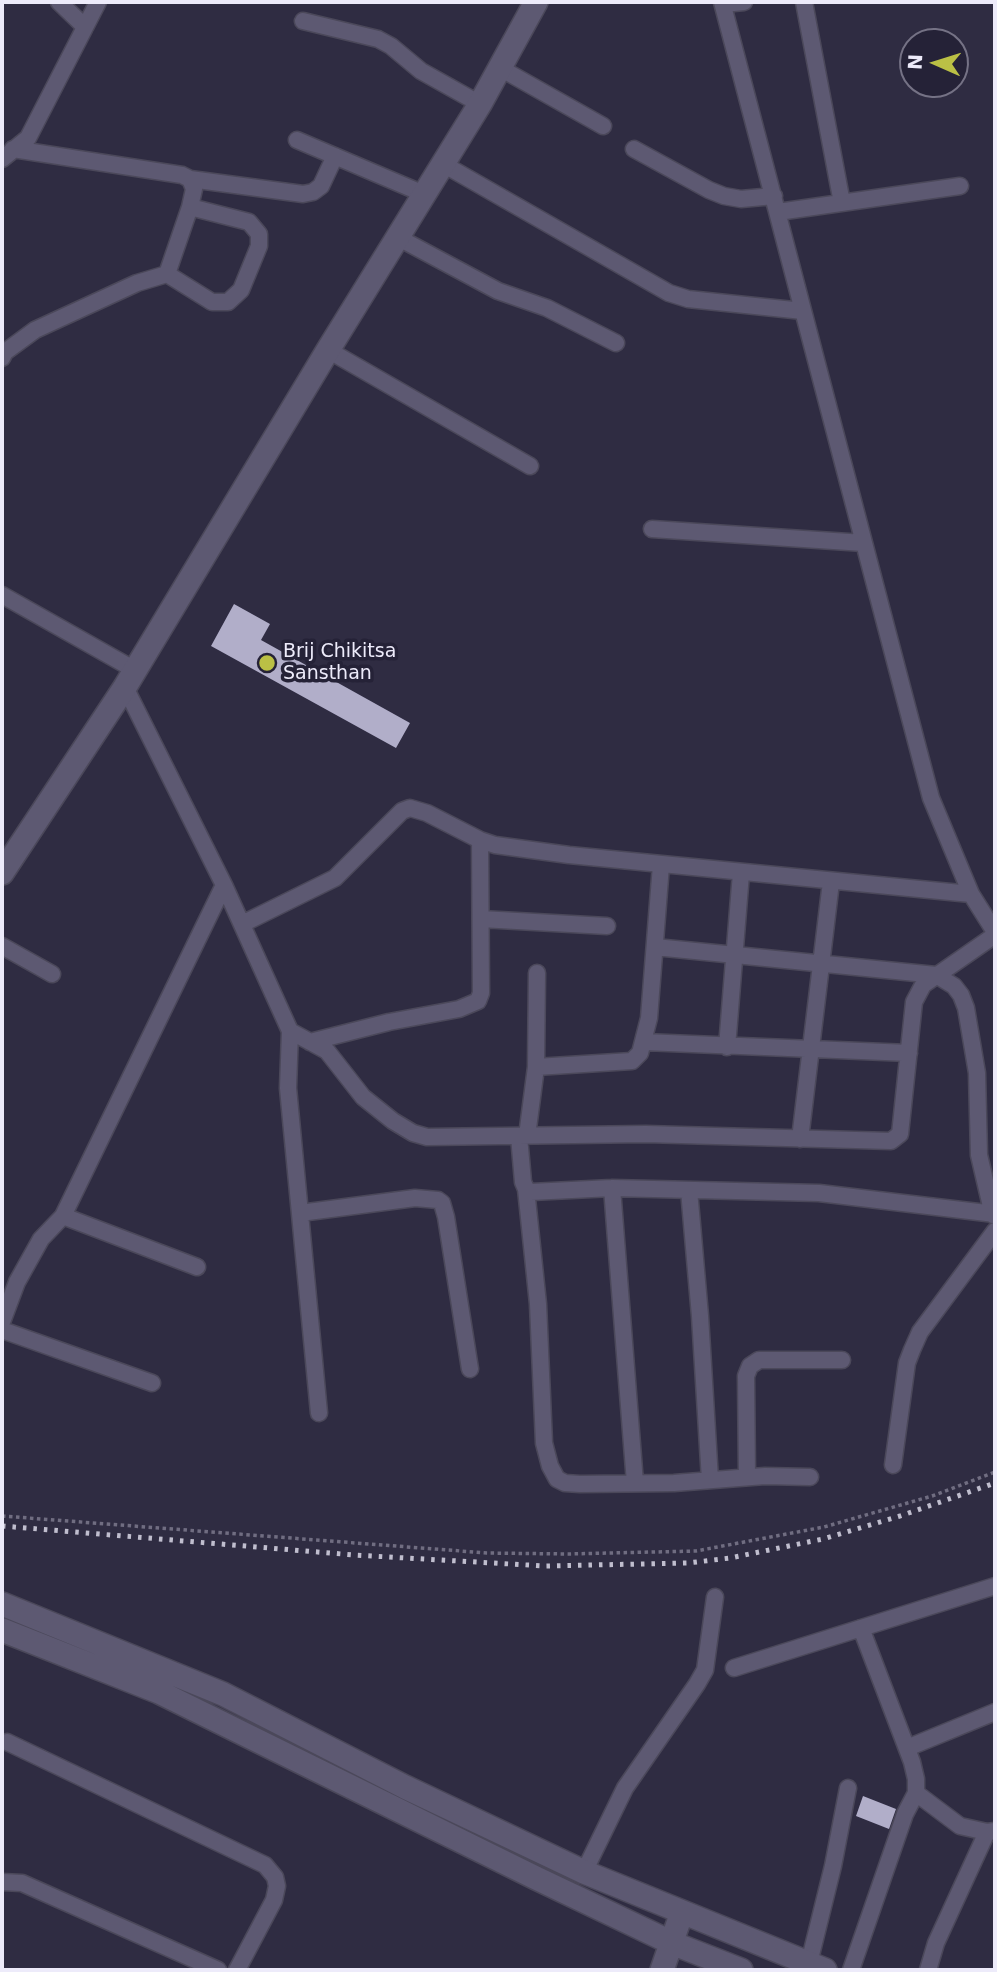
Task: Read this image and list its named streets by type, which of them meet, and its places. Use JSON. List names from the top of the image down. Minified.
{"places":["Brij Chikitsa Sansthan"],"north":"left"}
